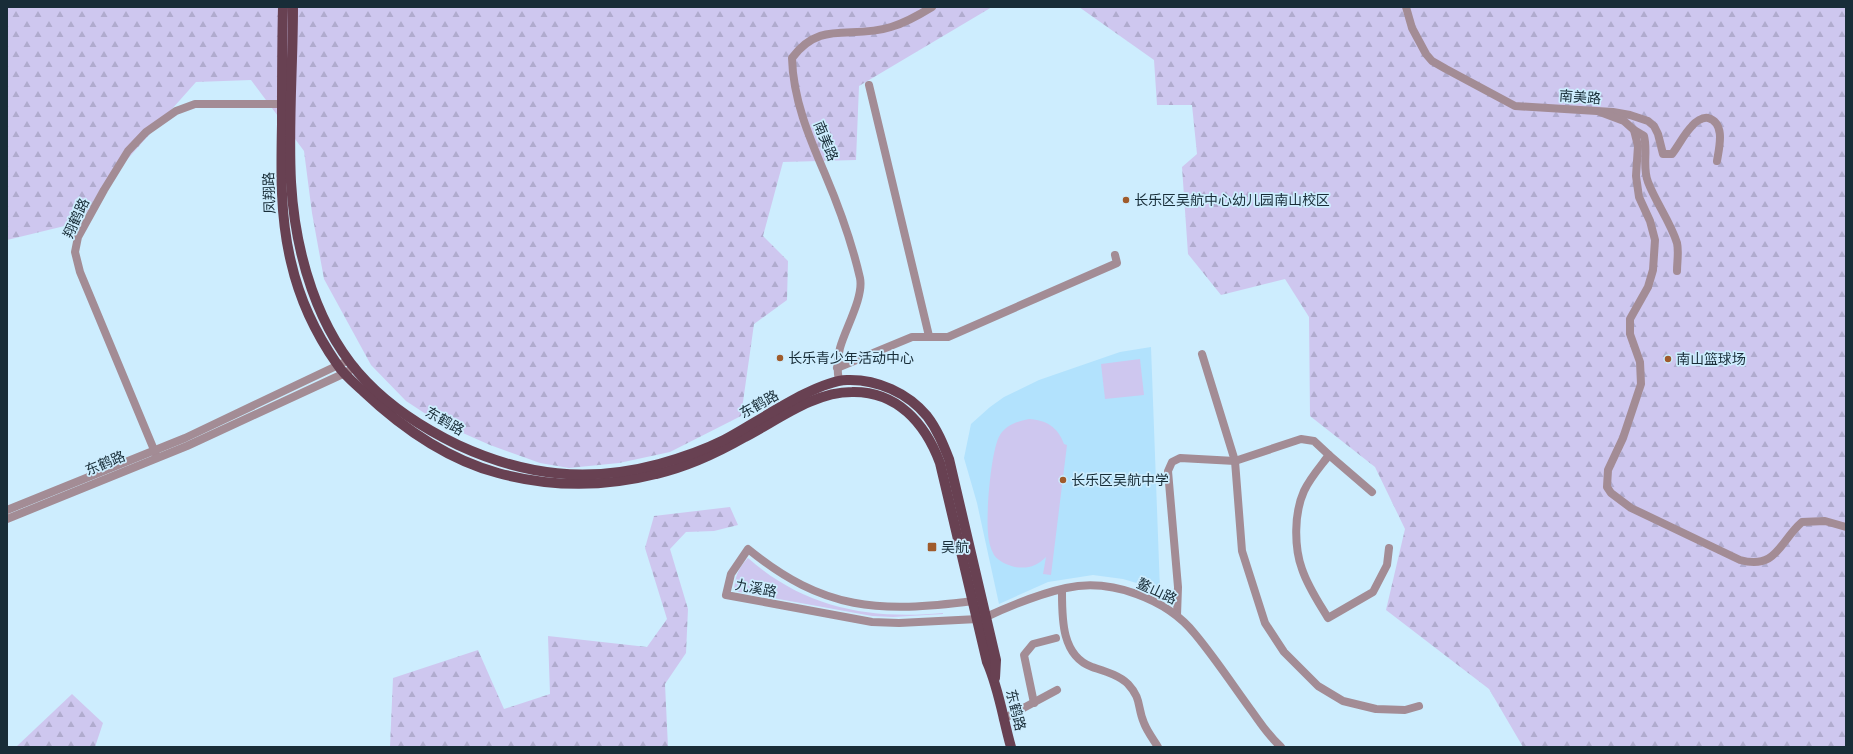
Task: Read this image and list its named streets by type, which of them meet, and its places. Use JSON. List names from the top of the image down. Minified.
{"streets":{"main road":["凤翔路","东鹤路"],"street":["南美路","翔鹤路","九溪路","鳌山路"]},"crossings":[["南美路","东鹤路"],["凤翔路","翔鹤路"],["凤翔路","东鹤路"],["翔鹤路","东鹤路"],["东鹤路","九溪路"],["东鹤路","鳌山路"],["九溪路","鳌山路"]],"places":{"other":["长乐区吴航中心幼儿园南山校区","长乐青少年活动中心","南山篮球场","长乐区吴航中学"],"transit":["吴航"]}}
